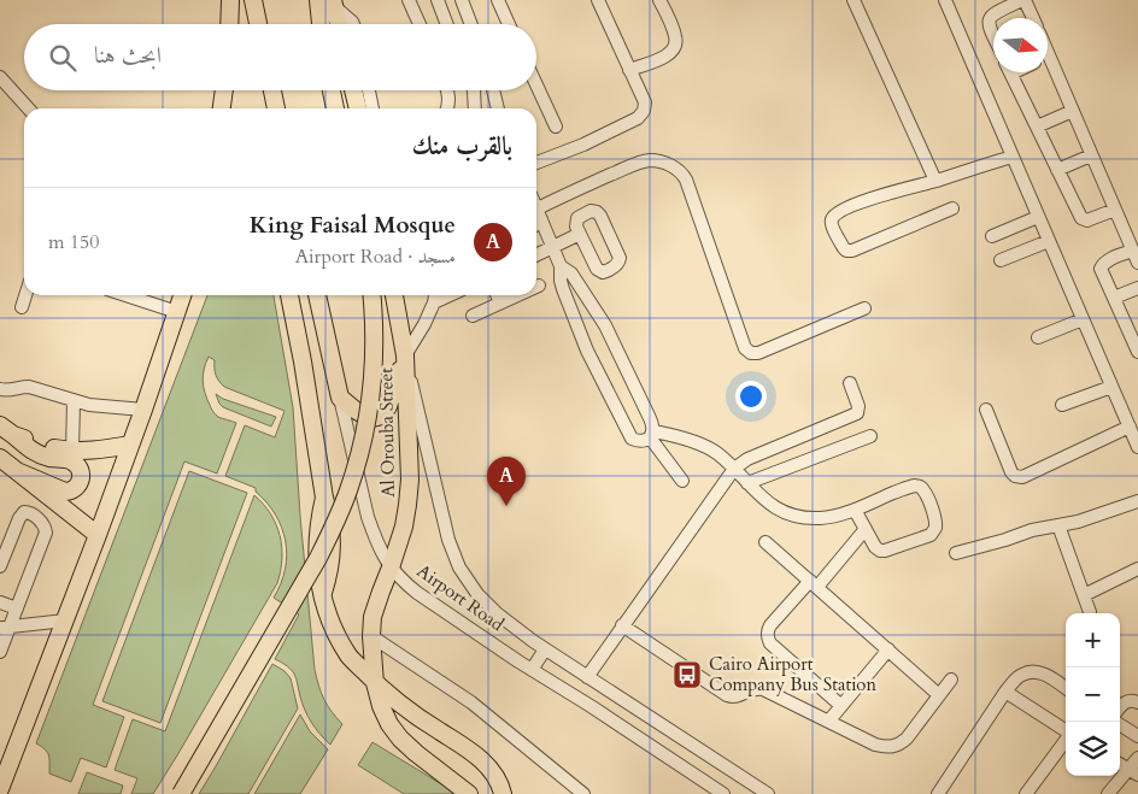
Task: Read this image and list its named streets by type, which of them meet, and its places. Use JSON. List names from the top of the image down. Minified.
{"streets":{"main road":["Al Orouba Street","Airport Road"]},"crossings":[["Al Orouba Street","Airport Road"]],"places":{"bus stop":["Cairo Airport Company Bus Station"]},"north":"right","page":{"search":"ابحث هنا","heading":"بالقرب منك","list":[{"mark":"A","name":"King Faisal Mosque","note":"مسجد · Airport Road","value":"150 m"}],"pins":"A","map_buttons":["+","−"]}}
